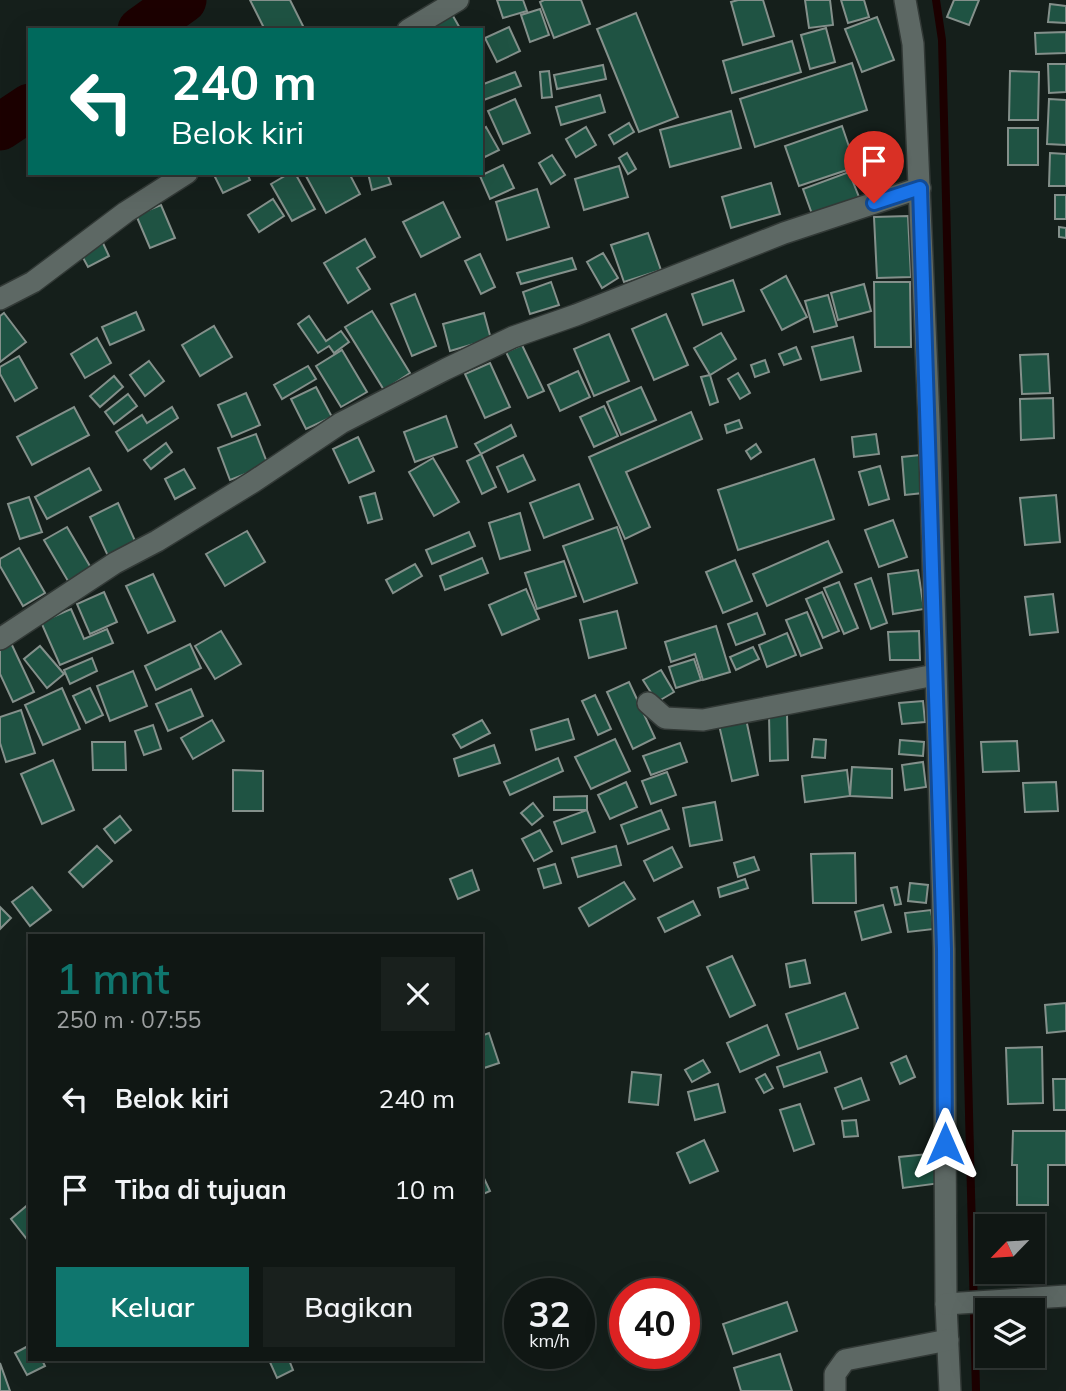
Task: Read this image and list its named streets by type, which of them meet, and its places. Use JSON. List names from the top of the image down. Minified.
{"north":"bottom left","page":{"turn":["240 m","Belok kiri"],"heading":["1 mnt","250 m · 07:55"],"list":[{"name":"Belok kiri","value":"240 m"},{"name":"Tiba di tujuan","value":"10 m"}],"buttons":["Keluar","Bagikan"],"speed":"32 km/h","limit":"40"}}
